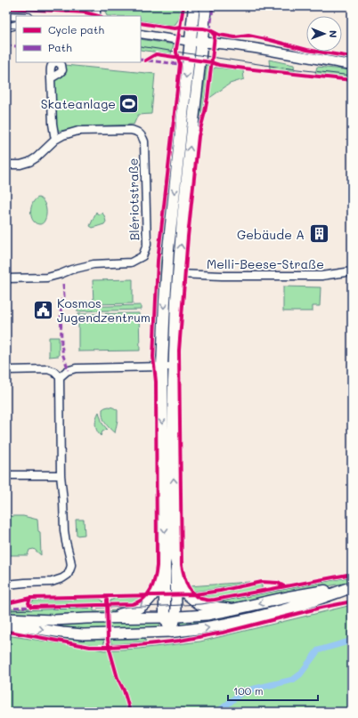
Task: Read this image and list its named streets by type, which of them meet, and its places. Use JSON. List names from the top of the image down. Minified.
{"streets":{"street":["Blériotstraße","Melli-Beese-Straße"]},"places":{"sports":["Skateanlage"],"building":["Gebäude A"],"public building":["Kosmos Jugendzentrum"]},"legend":["Cycle path","Path"],"scale_bar":"100 m","north":"right"}
